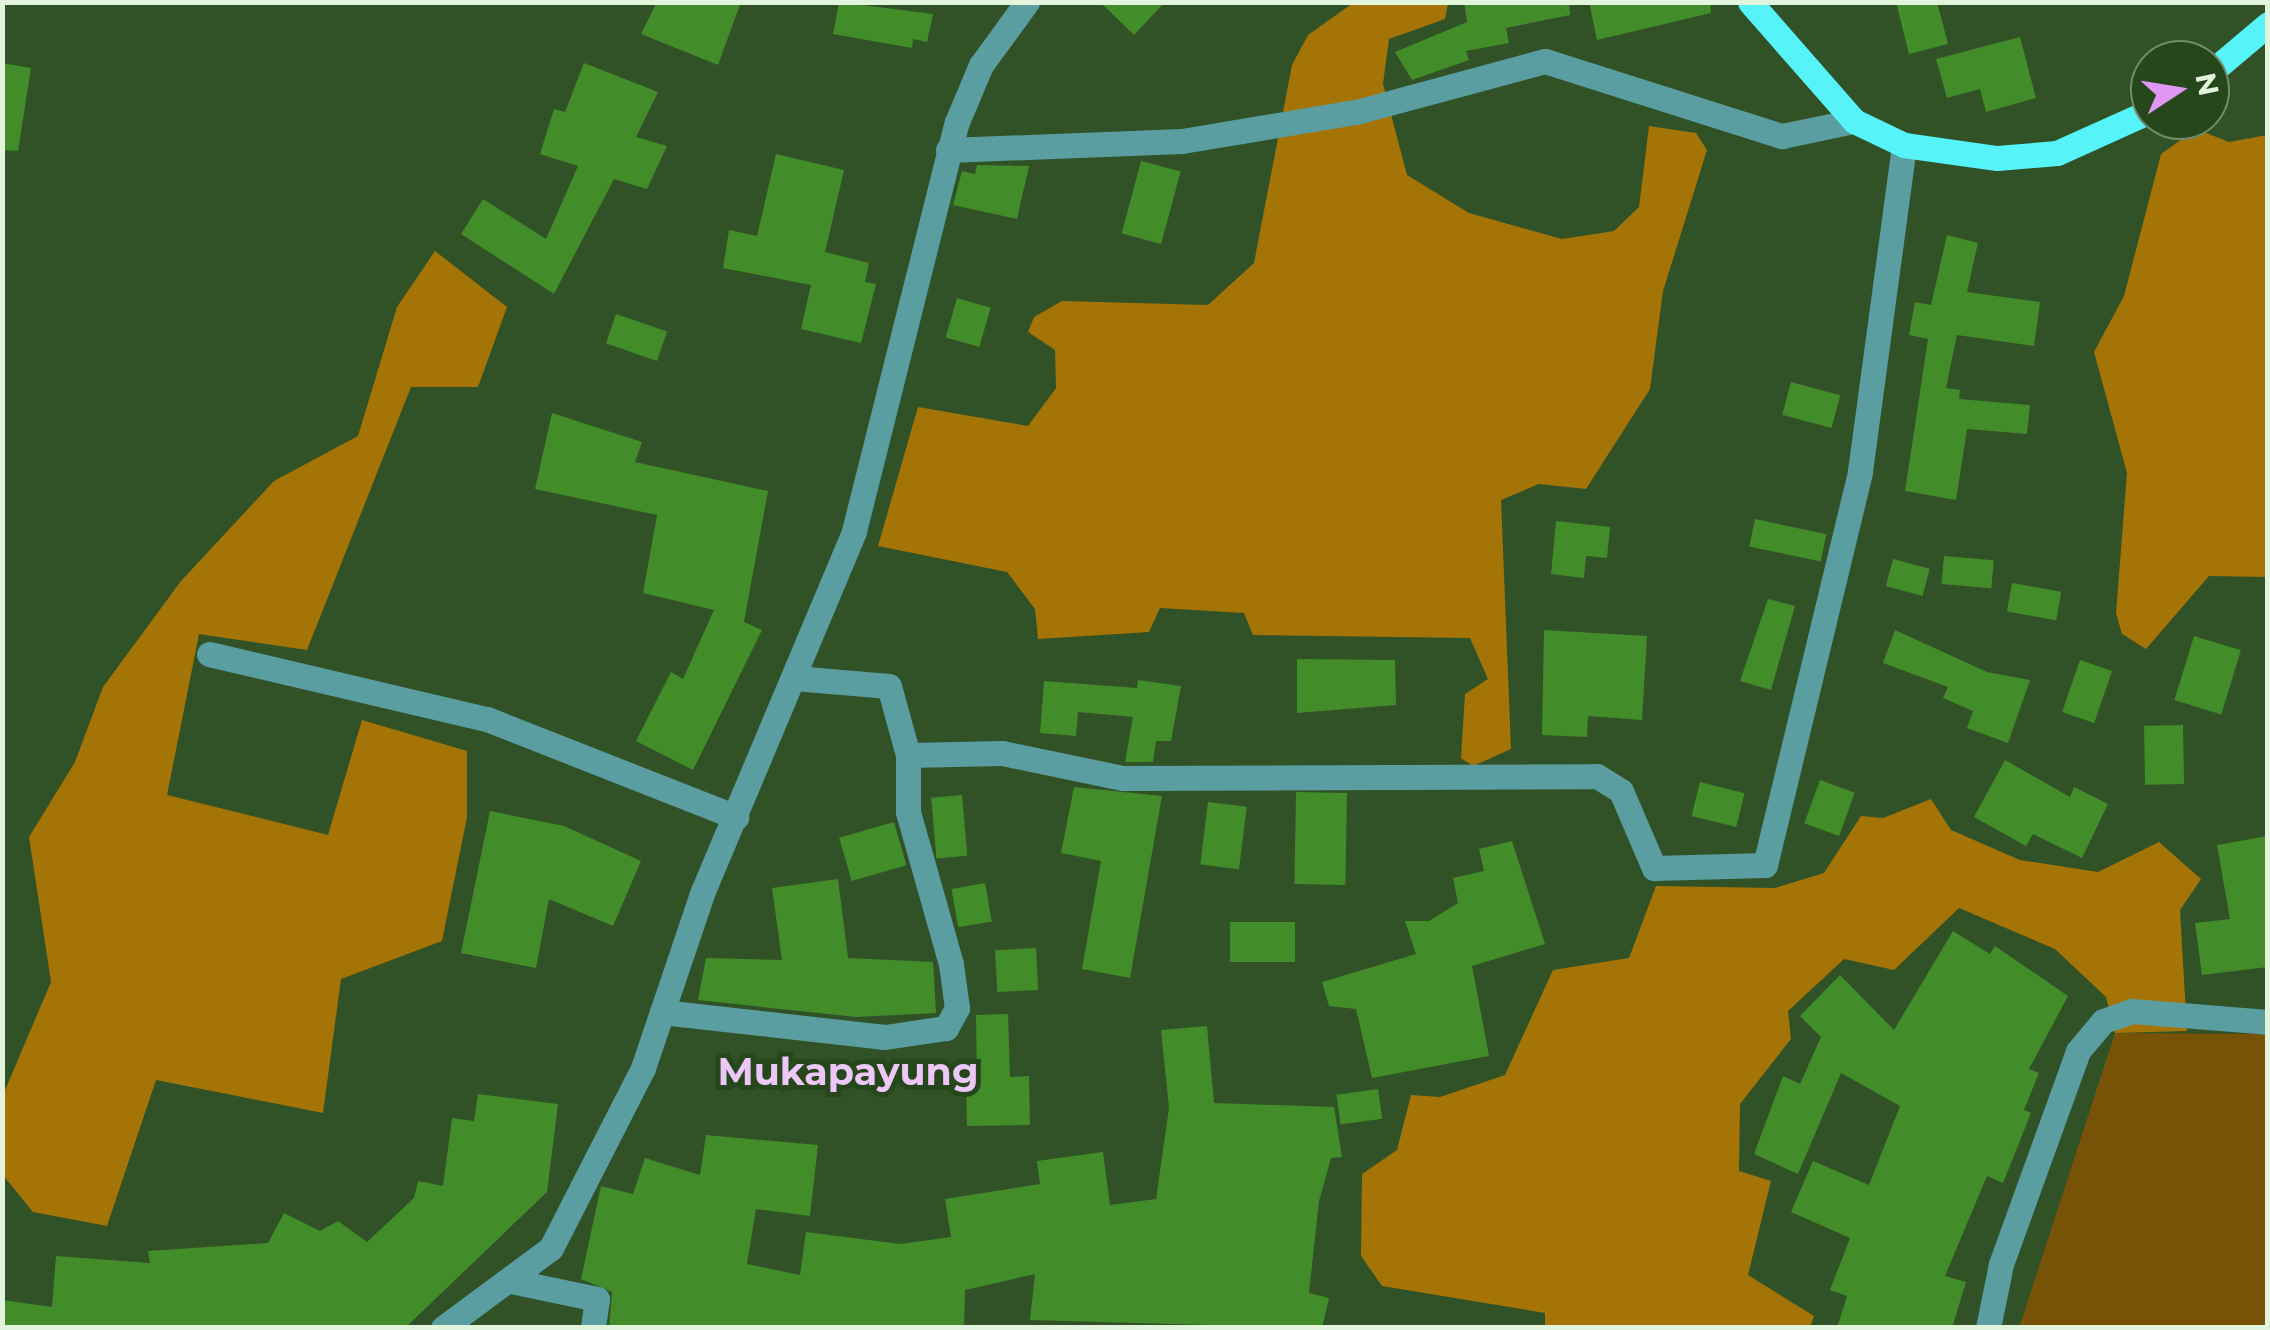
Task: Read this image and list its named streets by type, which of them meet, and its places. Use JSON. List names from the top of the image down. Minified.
{"districts":["Mukapayung"],"north":"right"}
